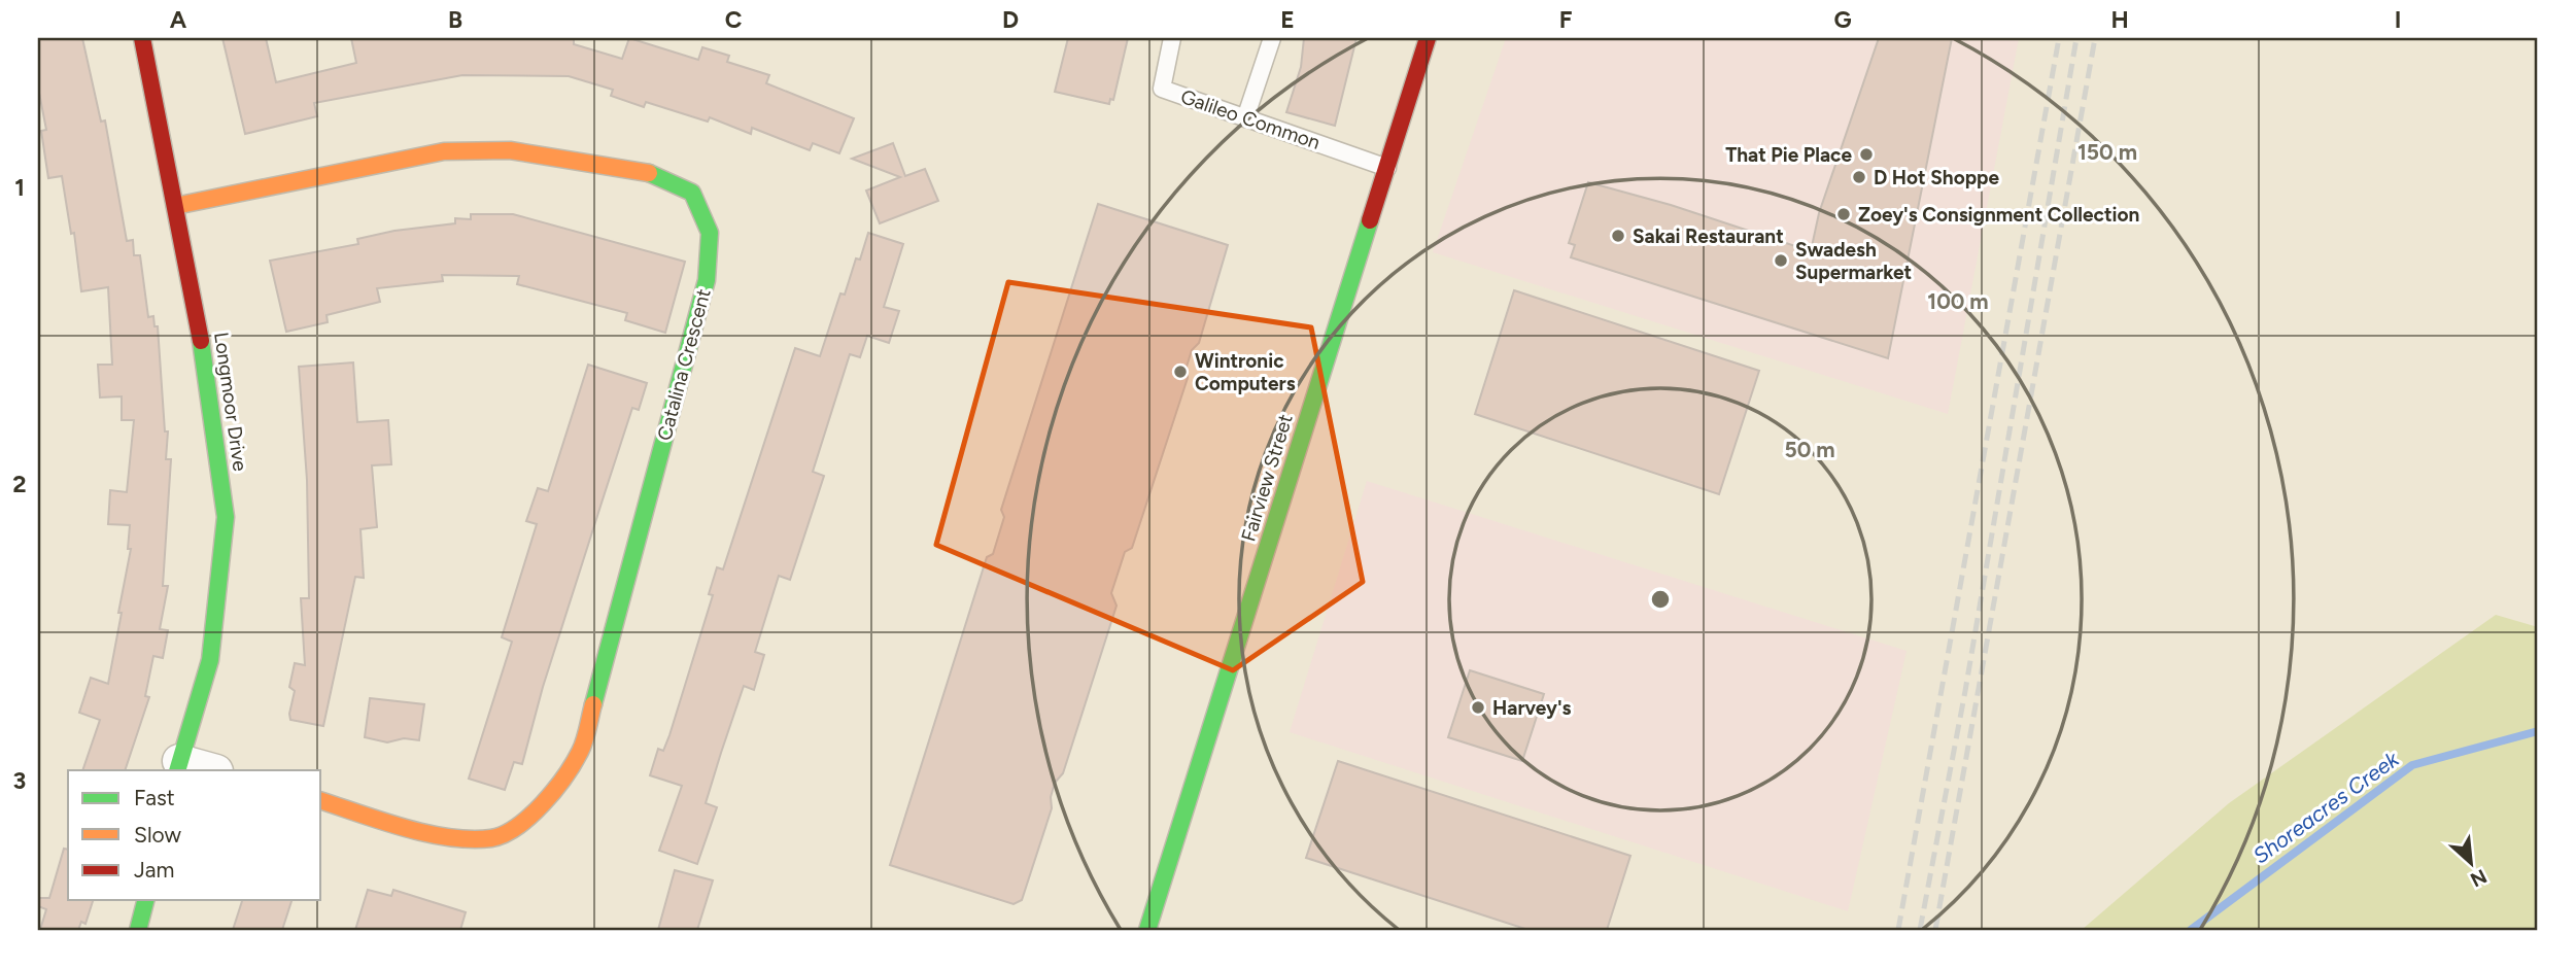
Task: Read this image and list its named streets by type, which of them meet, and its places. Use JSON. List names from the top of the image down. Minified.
{"streets":{"street":["Catalina Crescent","Longmoor Drive","Fairview Street"],"lane":["Galileo Common"]},"crossings":[["Galileo Common","Fairview Street"],["Catalina Crescent","Longmoor Drive"]],"water":["Shoreacres Creek"],"places":["That Pie Place","D Hot Shoppe","Zoey's Consignment Collection","Sakai Restaurant","Swadesh Supermarket","Wintronic Computers","Harvey's"],"legend":["Fast","Slow","Jam"],"north":"bottom right","grid":{"columns":["A","B","C","D","E","F","G","H","I"],"rows":["1","2","3"]},"rings":["150 m","100 m","50 m"]}
